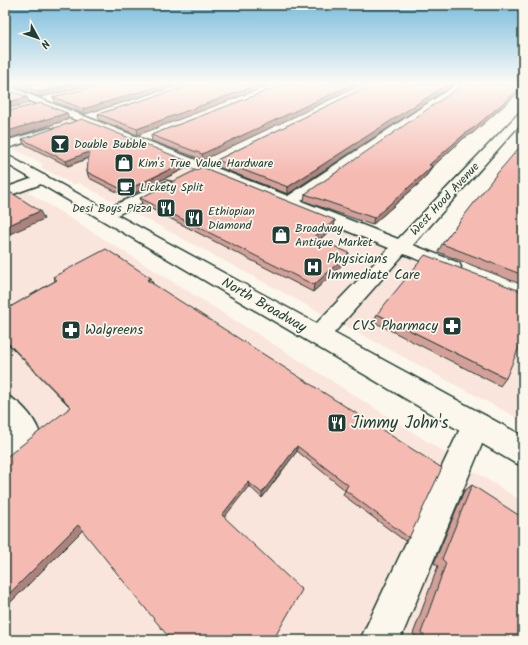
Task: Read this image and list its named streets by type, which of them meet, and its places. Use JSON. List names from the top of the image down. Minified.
{"streets":{"street":["West Hood Avenue","North Broadway"]},"crossings":[["West Hood Avenue","North Broadway"]],"places":{"bar":["Double Bubble"],"shop":["Kim's True Value Hardware","Broadway Antique Market"],"cafe":["Lickety Split"],"restaurant":["Desi Boys Pizza","Ethiopian Diamond","Jimmy John's"],"hospital":["Physicians Immediate Care"],"pharmacy":["CVS Pharmacy","Walgreens"]},"north":"bottom right"}
